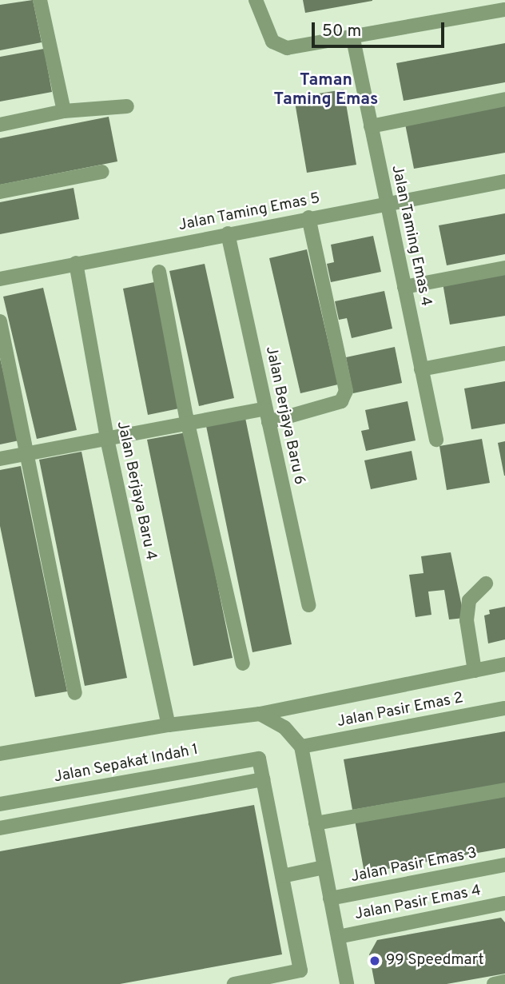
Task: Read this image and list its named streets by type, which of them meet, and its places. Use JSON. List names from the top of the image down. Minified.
{"streets":{"street":["Jalan Taming Emas 5","Jalan Taming Emas 4","Jalan Berjaya Baru 6","Jalan Berjaya Baru 4","Jalan Pasir Emas 2","Jalan Sepakat Indah 1","Jalan Pasir Emas 3","Jalan Pasir Emas 4"]},"crossings":[["Jalan Taming Emas 5","Jalan Taming Emas 4"],["Jalan Taming Emas 5","Jalan Berjaya Baru 6"],["Jalan Taming Emas 5","Jalan Berjaya Baru 4"]],"districts":["Taman Taming Emas"],"places":["99 Speedmart"],"scale_bar":"50 m"}
